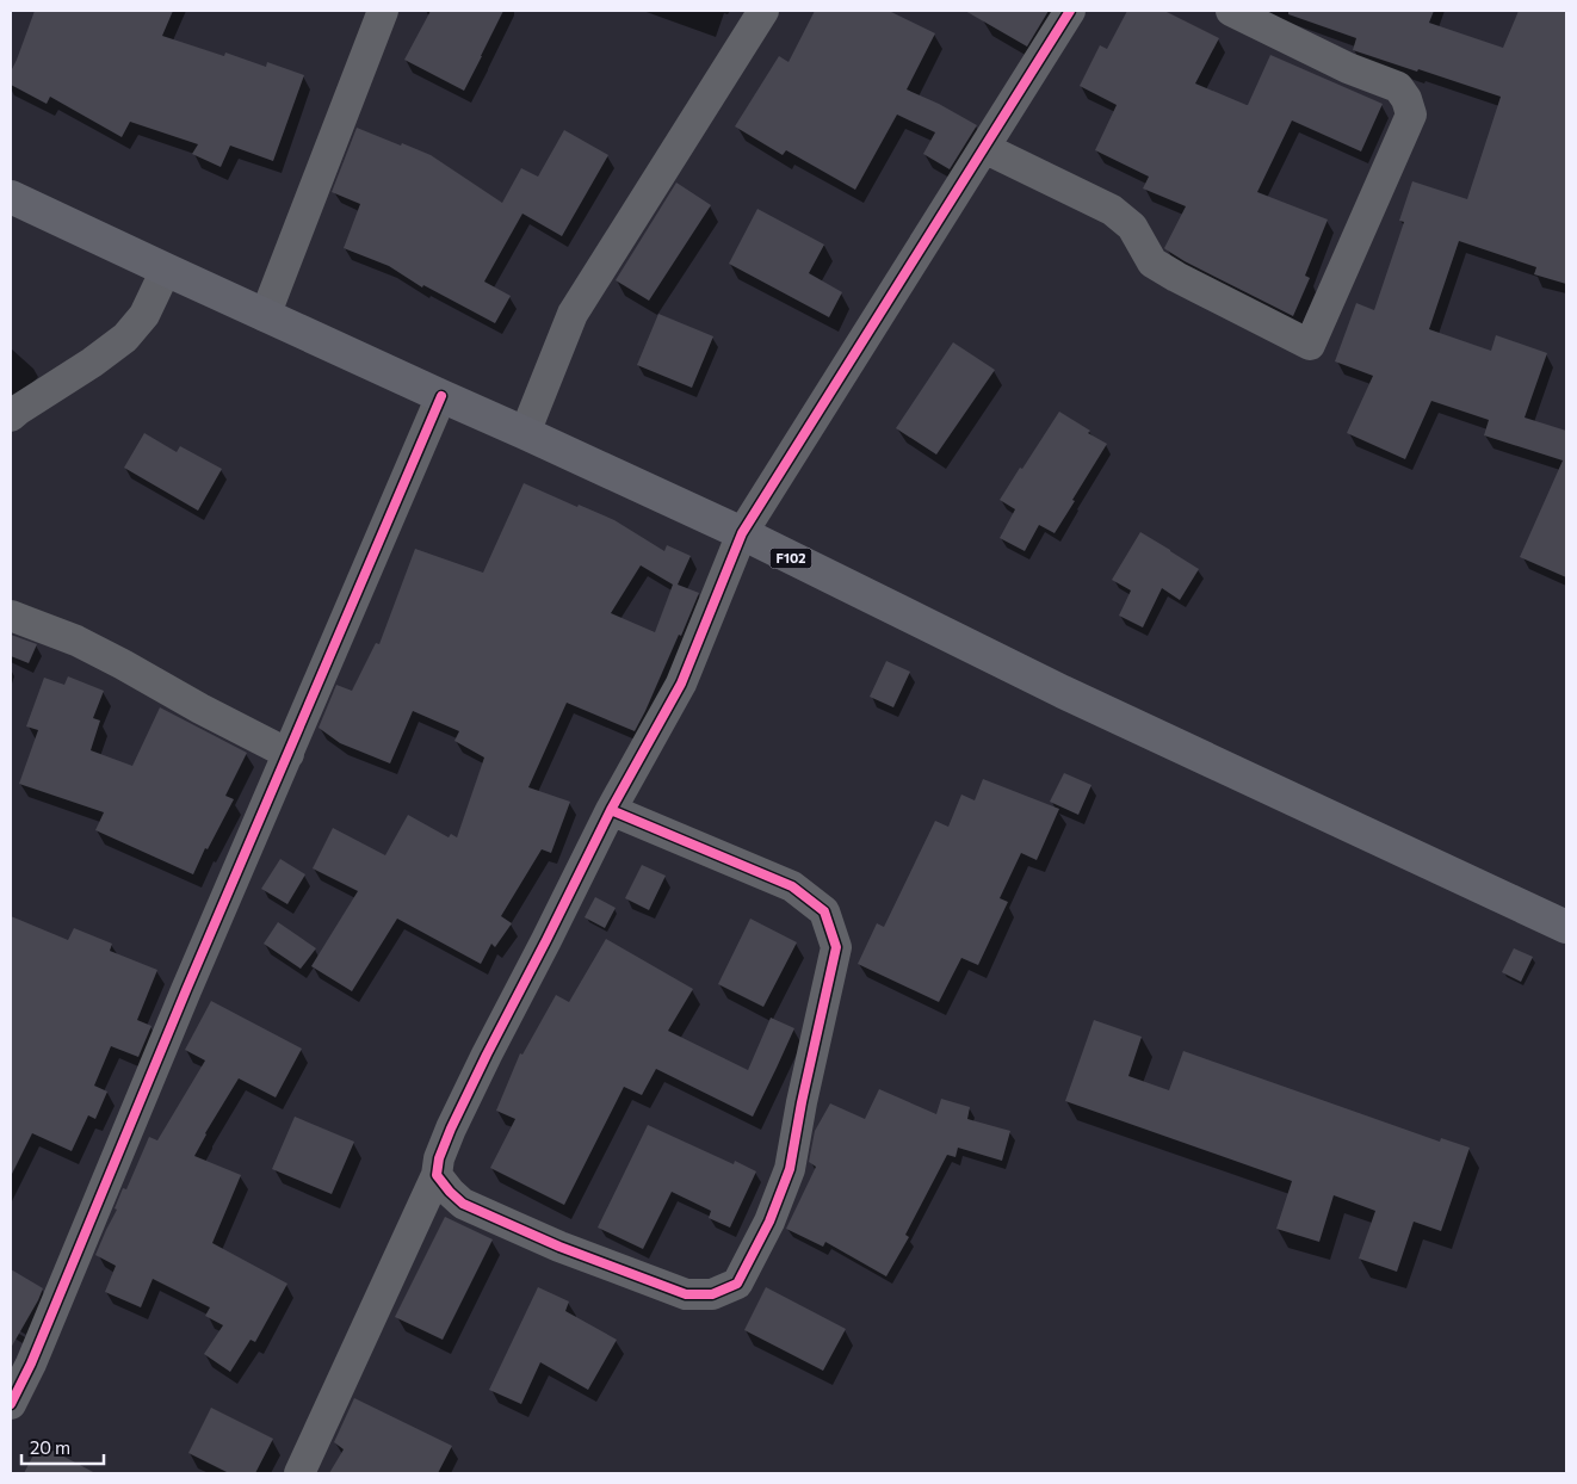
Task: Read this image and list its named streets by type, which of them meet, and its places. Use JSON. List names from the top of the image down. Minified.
{"streets":{"main road":["F102"]},"scale_bar":"20 m"}
